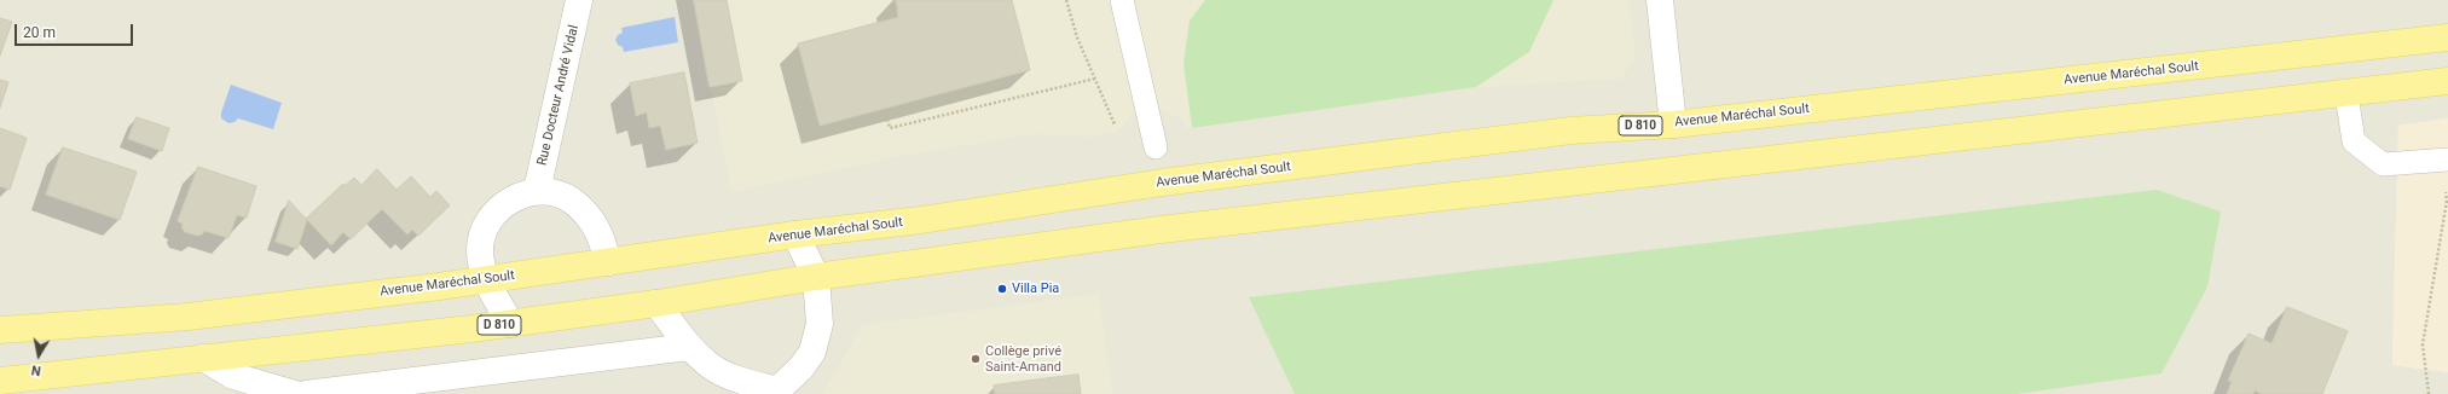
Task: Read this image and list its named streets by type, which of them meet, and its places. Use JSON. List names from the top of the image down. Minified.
{"streets":{"main road":["Avenue Maréchal Soult","D 810"],"street":["Rue Docteur André Vidal"]},"places":["Villa Pia","Collège privé Saint-Amand"],"scale_bar":"20 m","north":"bottom"}
